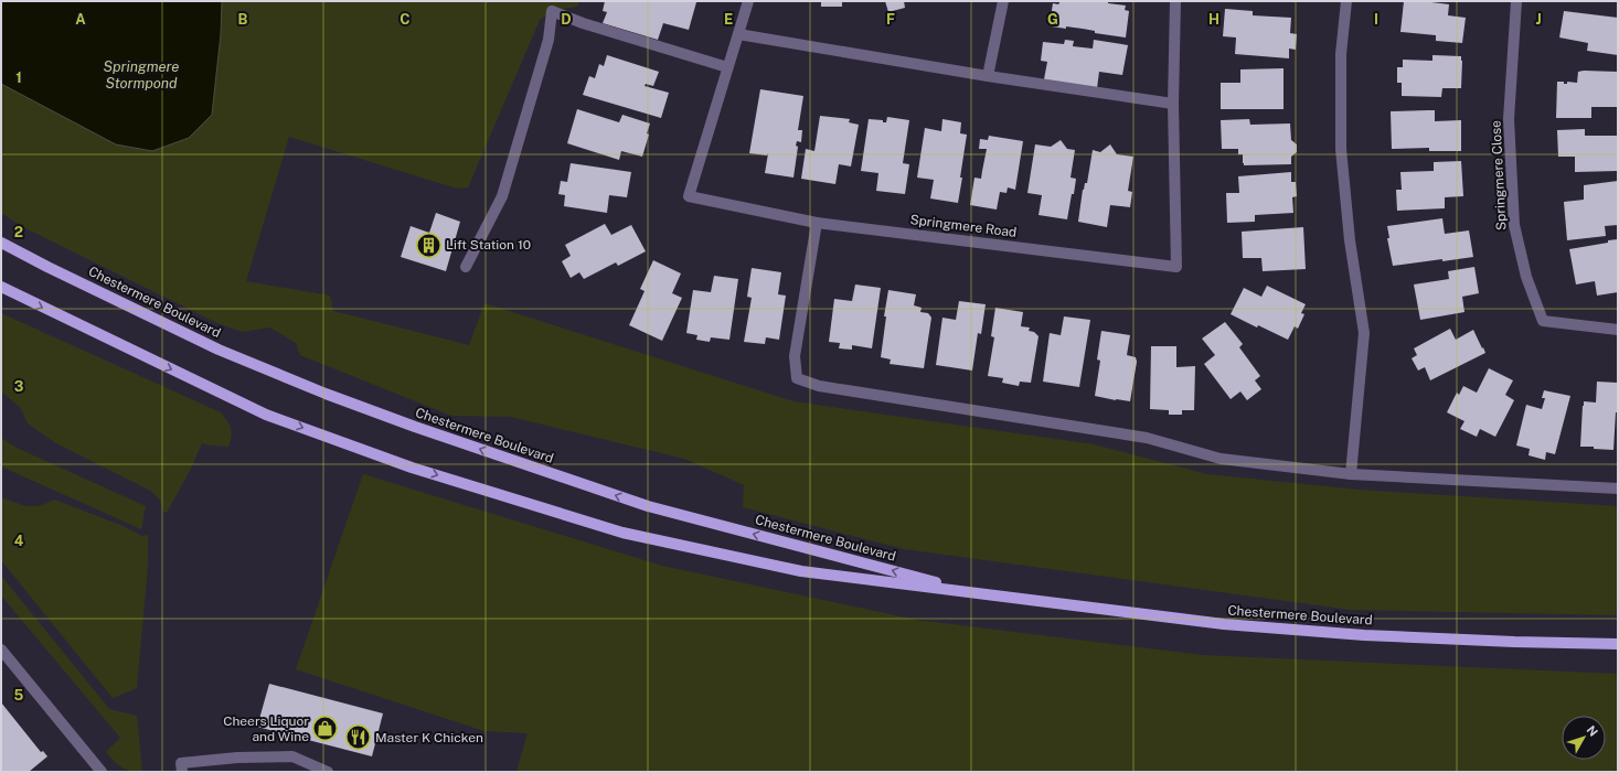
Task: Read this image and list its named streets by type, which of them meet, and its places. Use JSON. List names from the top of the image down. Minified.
{"streets":{"main road":["Chestermere Boulevard"],"street":["Springmere Close","Springmere Road"]},"water":["Springmere Stormpond"],"places":{"building":["Lift Station 10"],"shop":["Cheers Liquor and Wine"],"restaurant":["Master K Chicken"]},"north":"top right","grid":{"columns":["A","B","C","D","E","F","G","H","I","J"],"rows":["1","2","3","4","5"]}}
